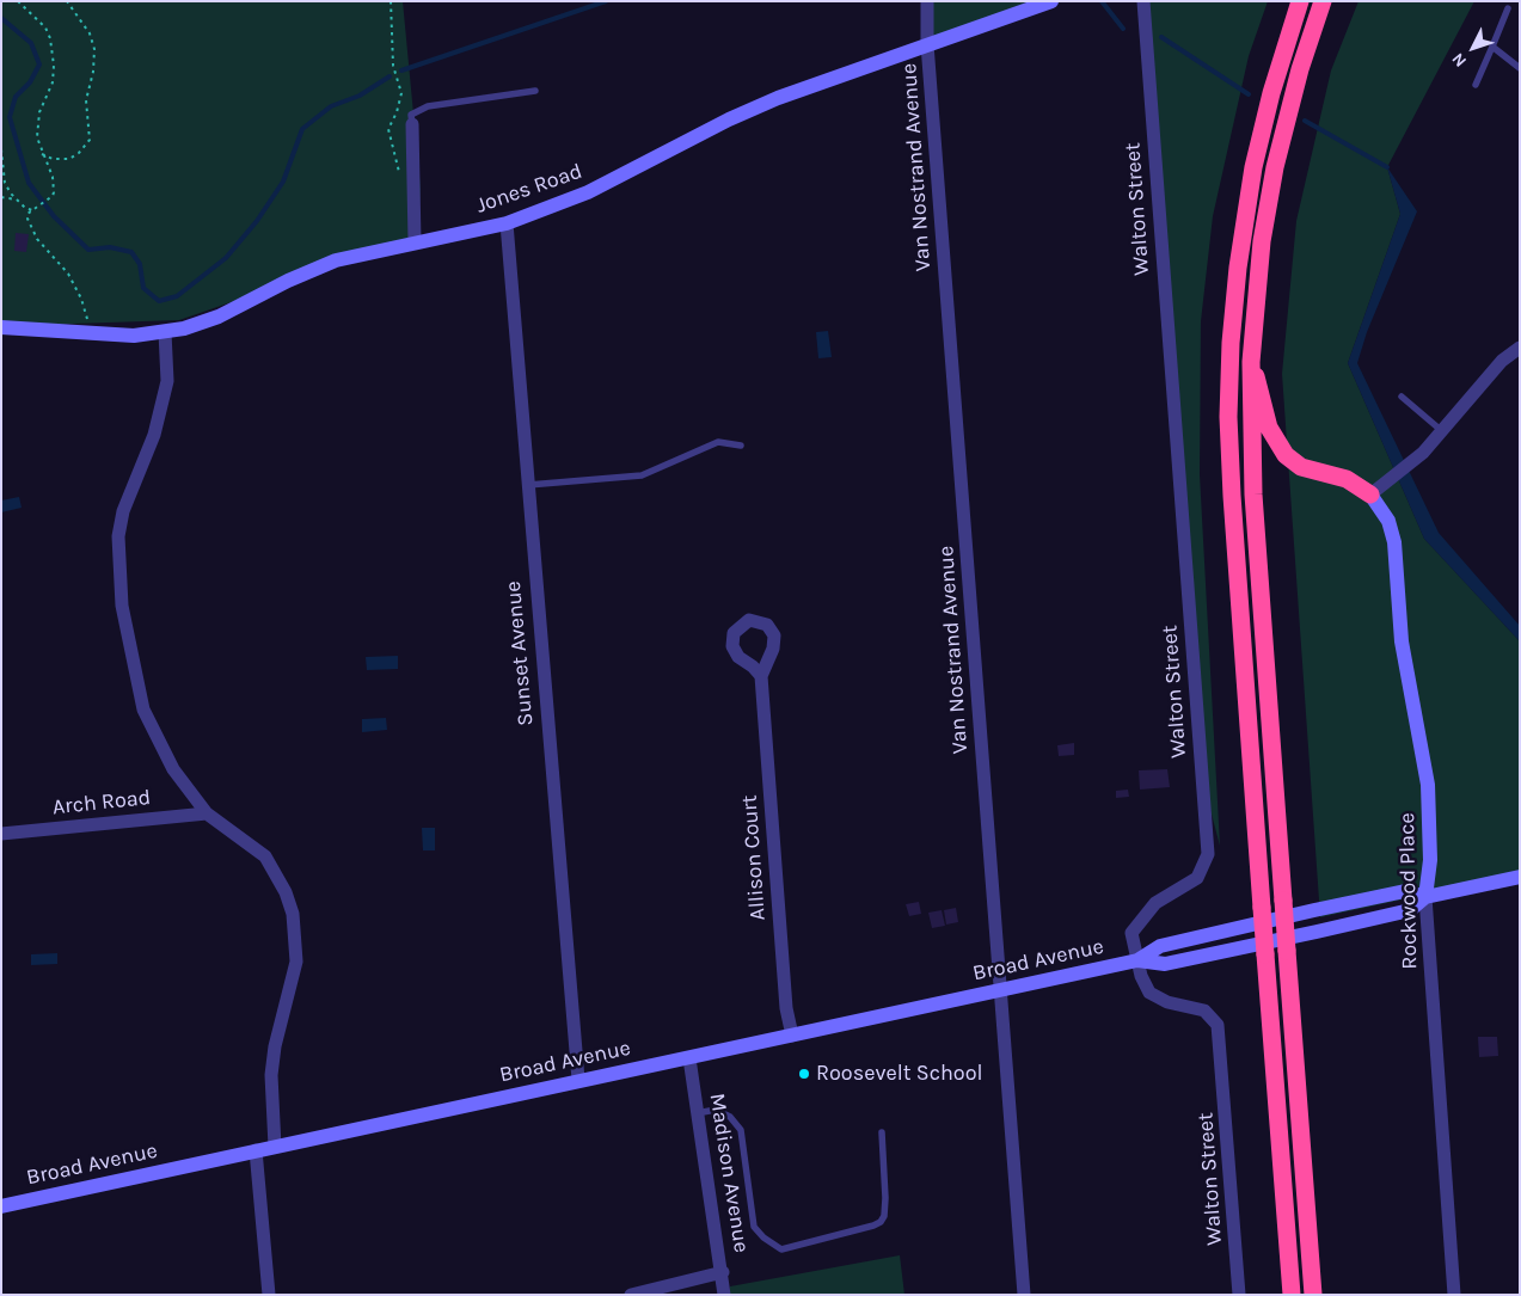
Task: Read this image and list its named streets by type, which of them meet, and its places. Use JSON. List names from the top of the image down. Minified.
{"streets":{"street":["Van Nostrand Avenue","Jones Road","Walton Street","Sunset Avenue","Arch Road","Allison Court","Rockwood Place","Broad Avenue","Madison Avenue"]},"crossings":[["Van Nostrand Avenue","Jones Road"],["Van Nostrand Avenue","Broad Avenue"],["Jones Road","Sunset Avenue"],["Walton Street","Broad Avenue"],["Sunset Avenue","Broad Avenue"],["Allison Court","Broad Avenue"],["Rockwood Place","Broad Avenue"],["Broad Avenue","Madison Avenue"]],"places":["Roosevelt School"],"north":"bottom left"}
